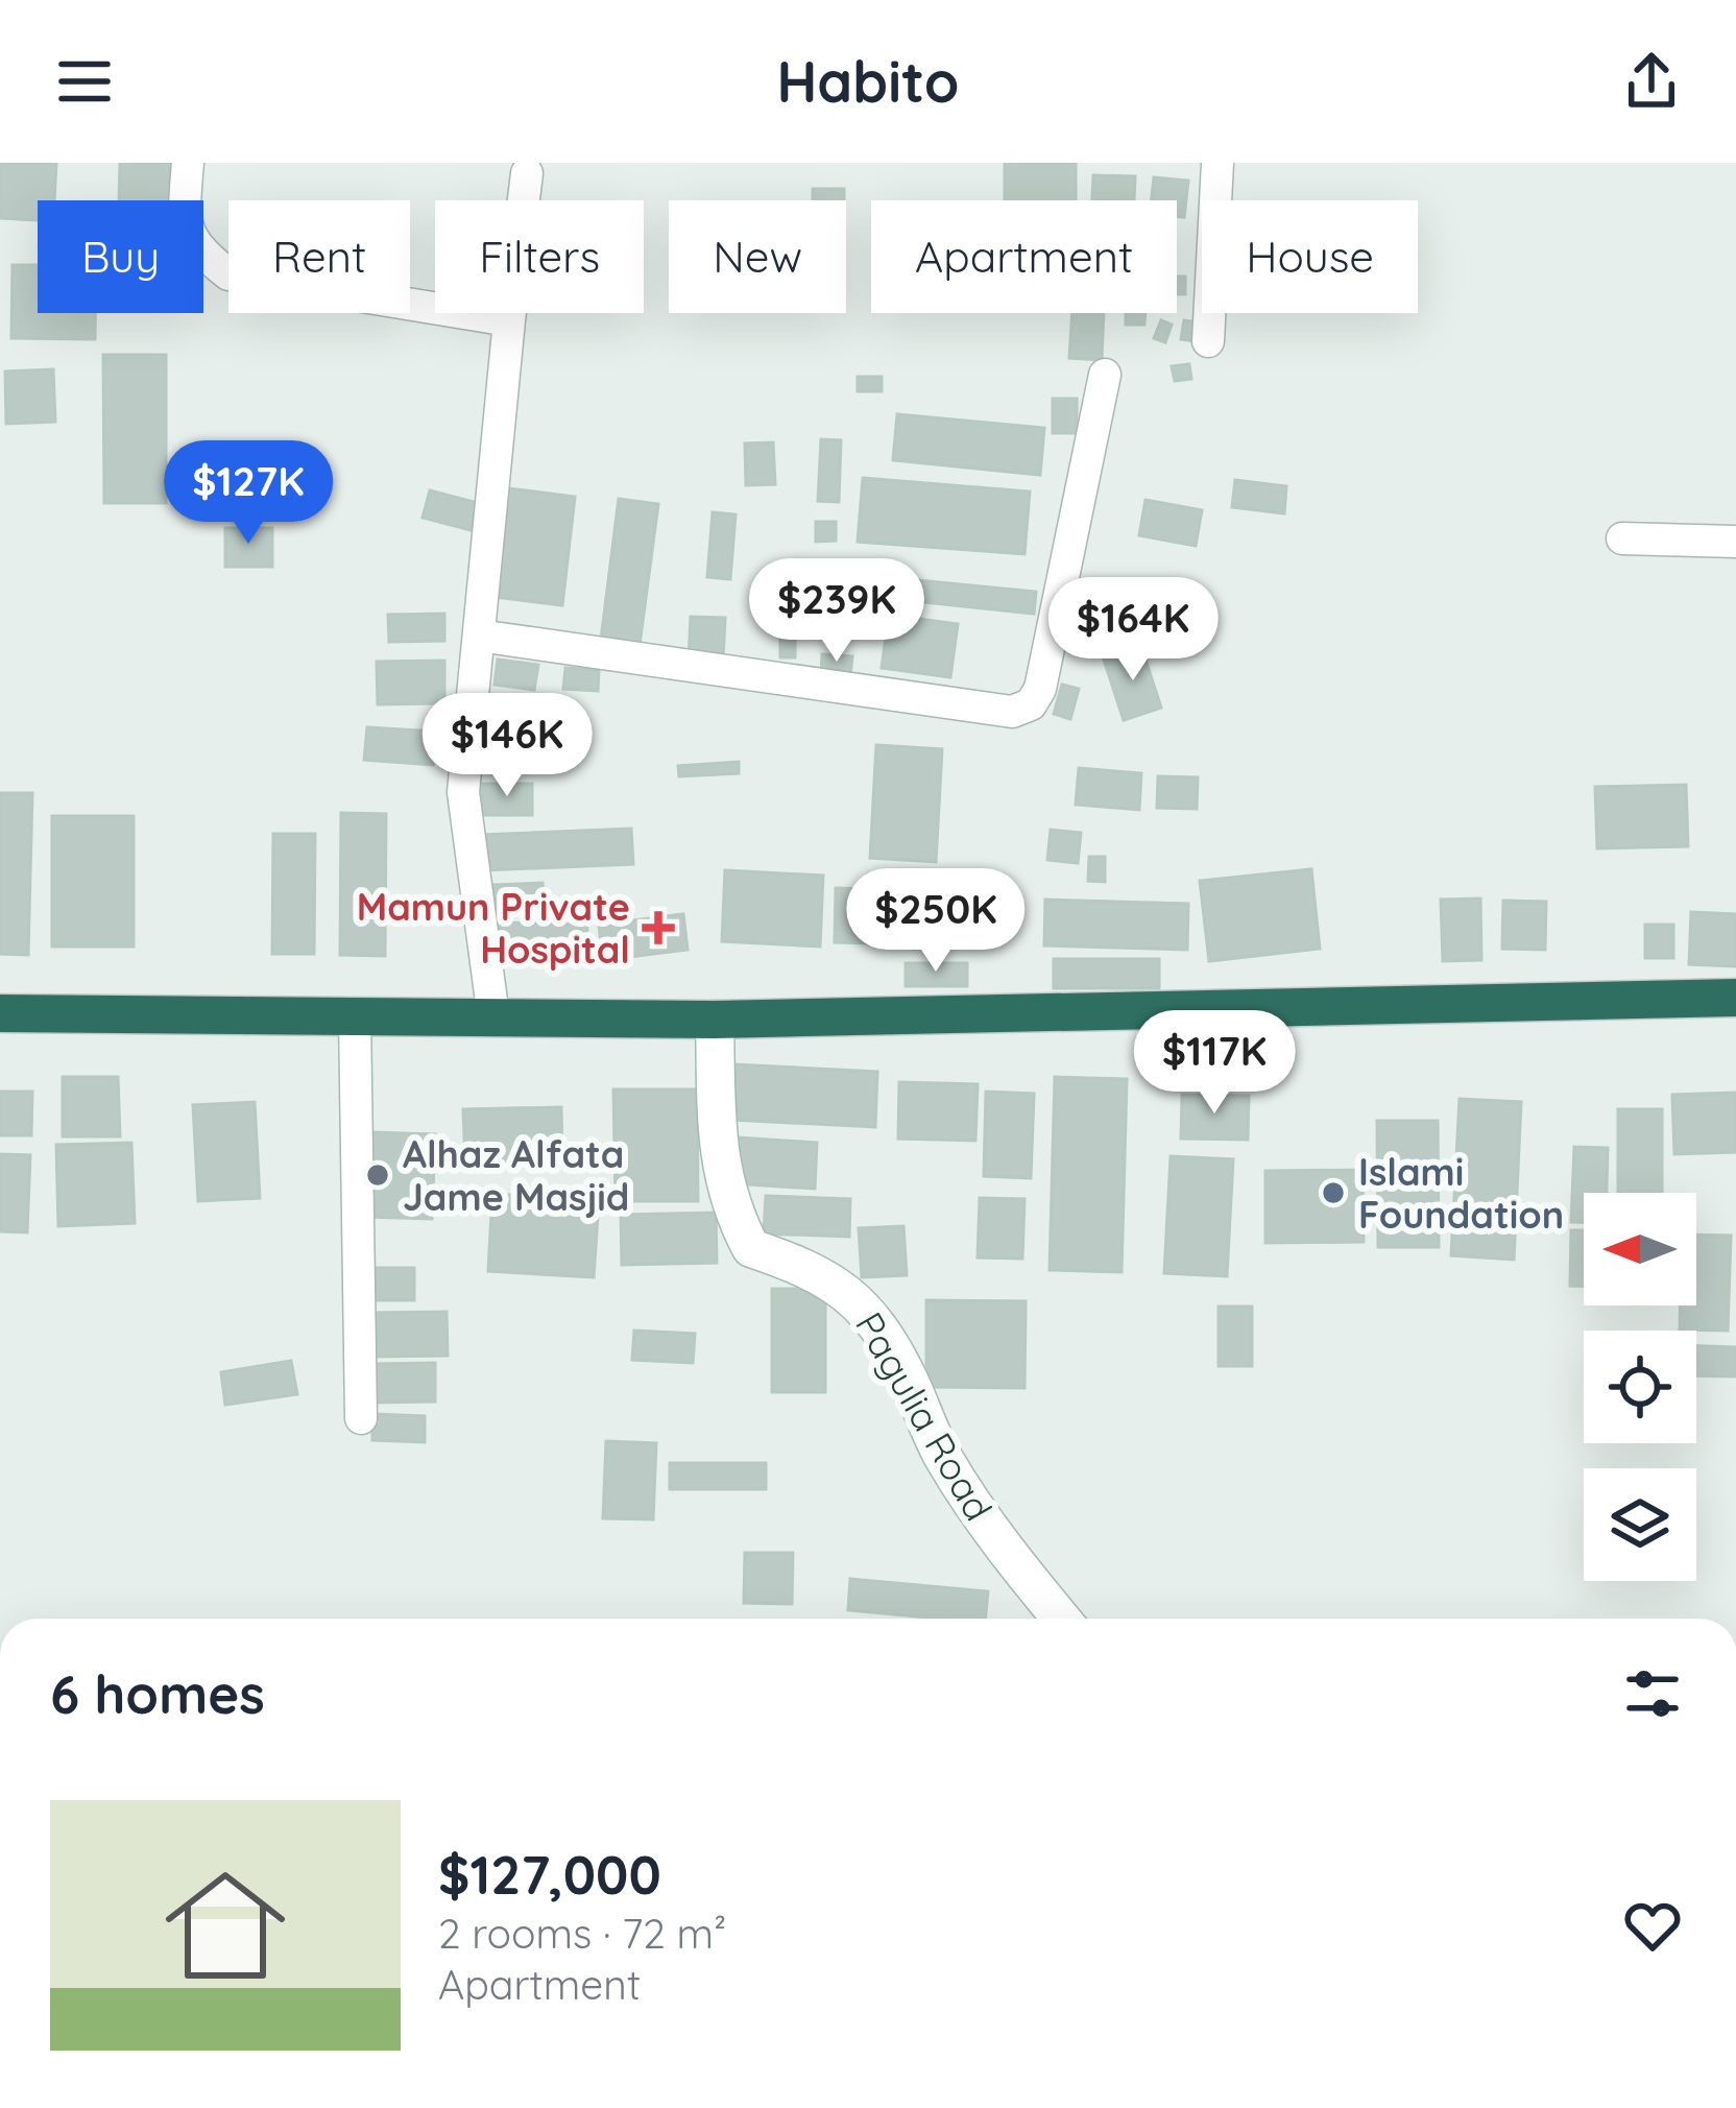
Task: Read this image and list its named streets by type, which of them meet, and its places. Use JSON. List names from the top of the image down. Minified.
{"streets":{"street":["Pagulia Road"]},"places":{"health":["Mamun Private Hospital"],"other":["Alhaz Alfata Jame Masjid","Islami Foundation"]},"north":"left","page":{"header":"Habito","chip":["Buy","Rent","Filters","New","Apartment","House"],"price":["$127K","$239K","$164K","$146K","$250K","$117K"],"heading":"6 homes","list":[{"name":"$127,000","note":"2 rooms · 72 m² · Apartment"}]}}
